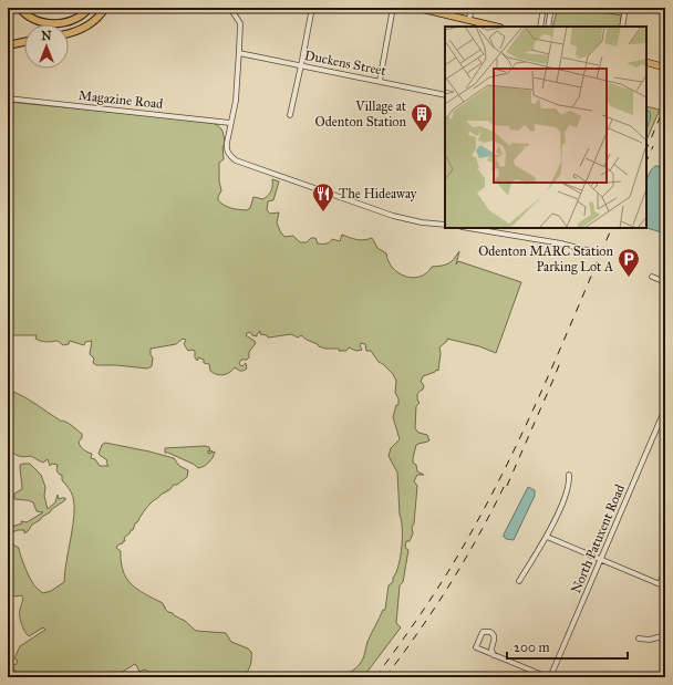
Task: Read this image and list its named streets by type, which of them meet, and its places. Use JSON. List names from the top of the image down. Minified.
{"streets":{"street":["Duckens Street","Magazine Road","North Patuxent Road"]},"places":{"building":["Village at Odenton Station"],"restaurant":["The Hideaway"],"parking":["Odenton MARC Station Parking Lot A"]},"scale_bar":"200 m","north":"top"}
